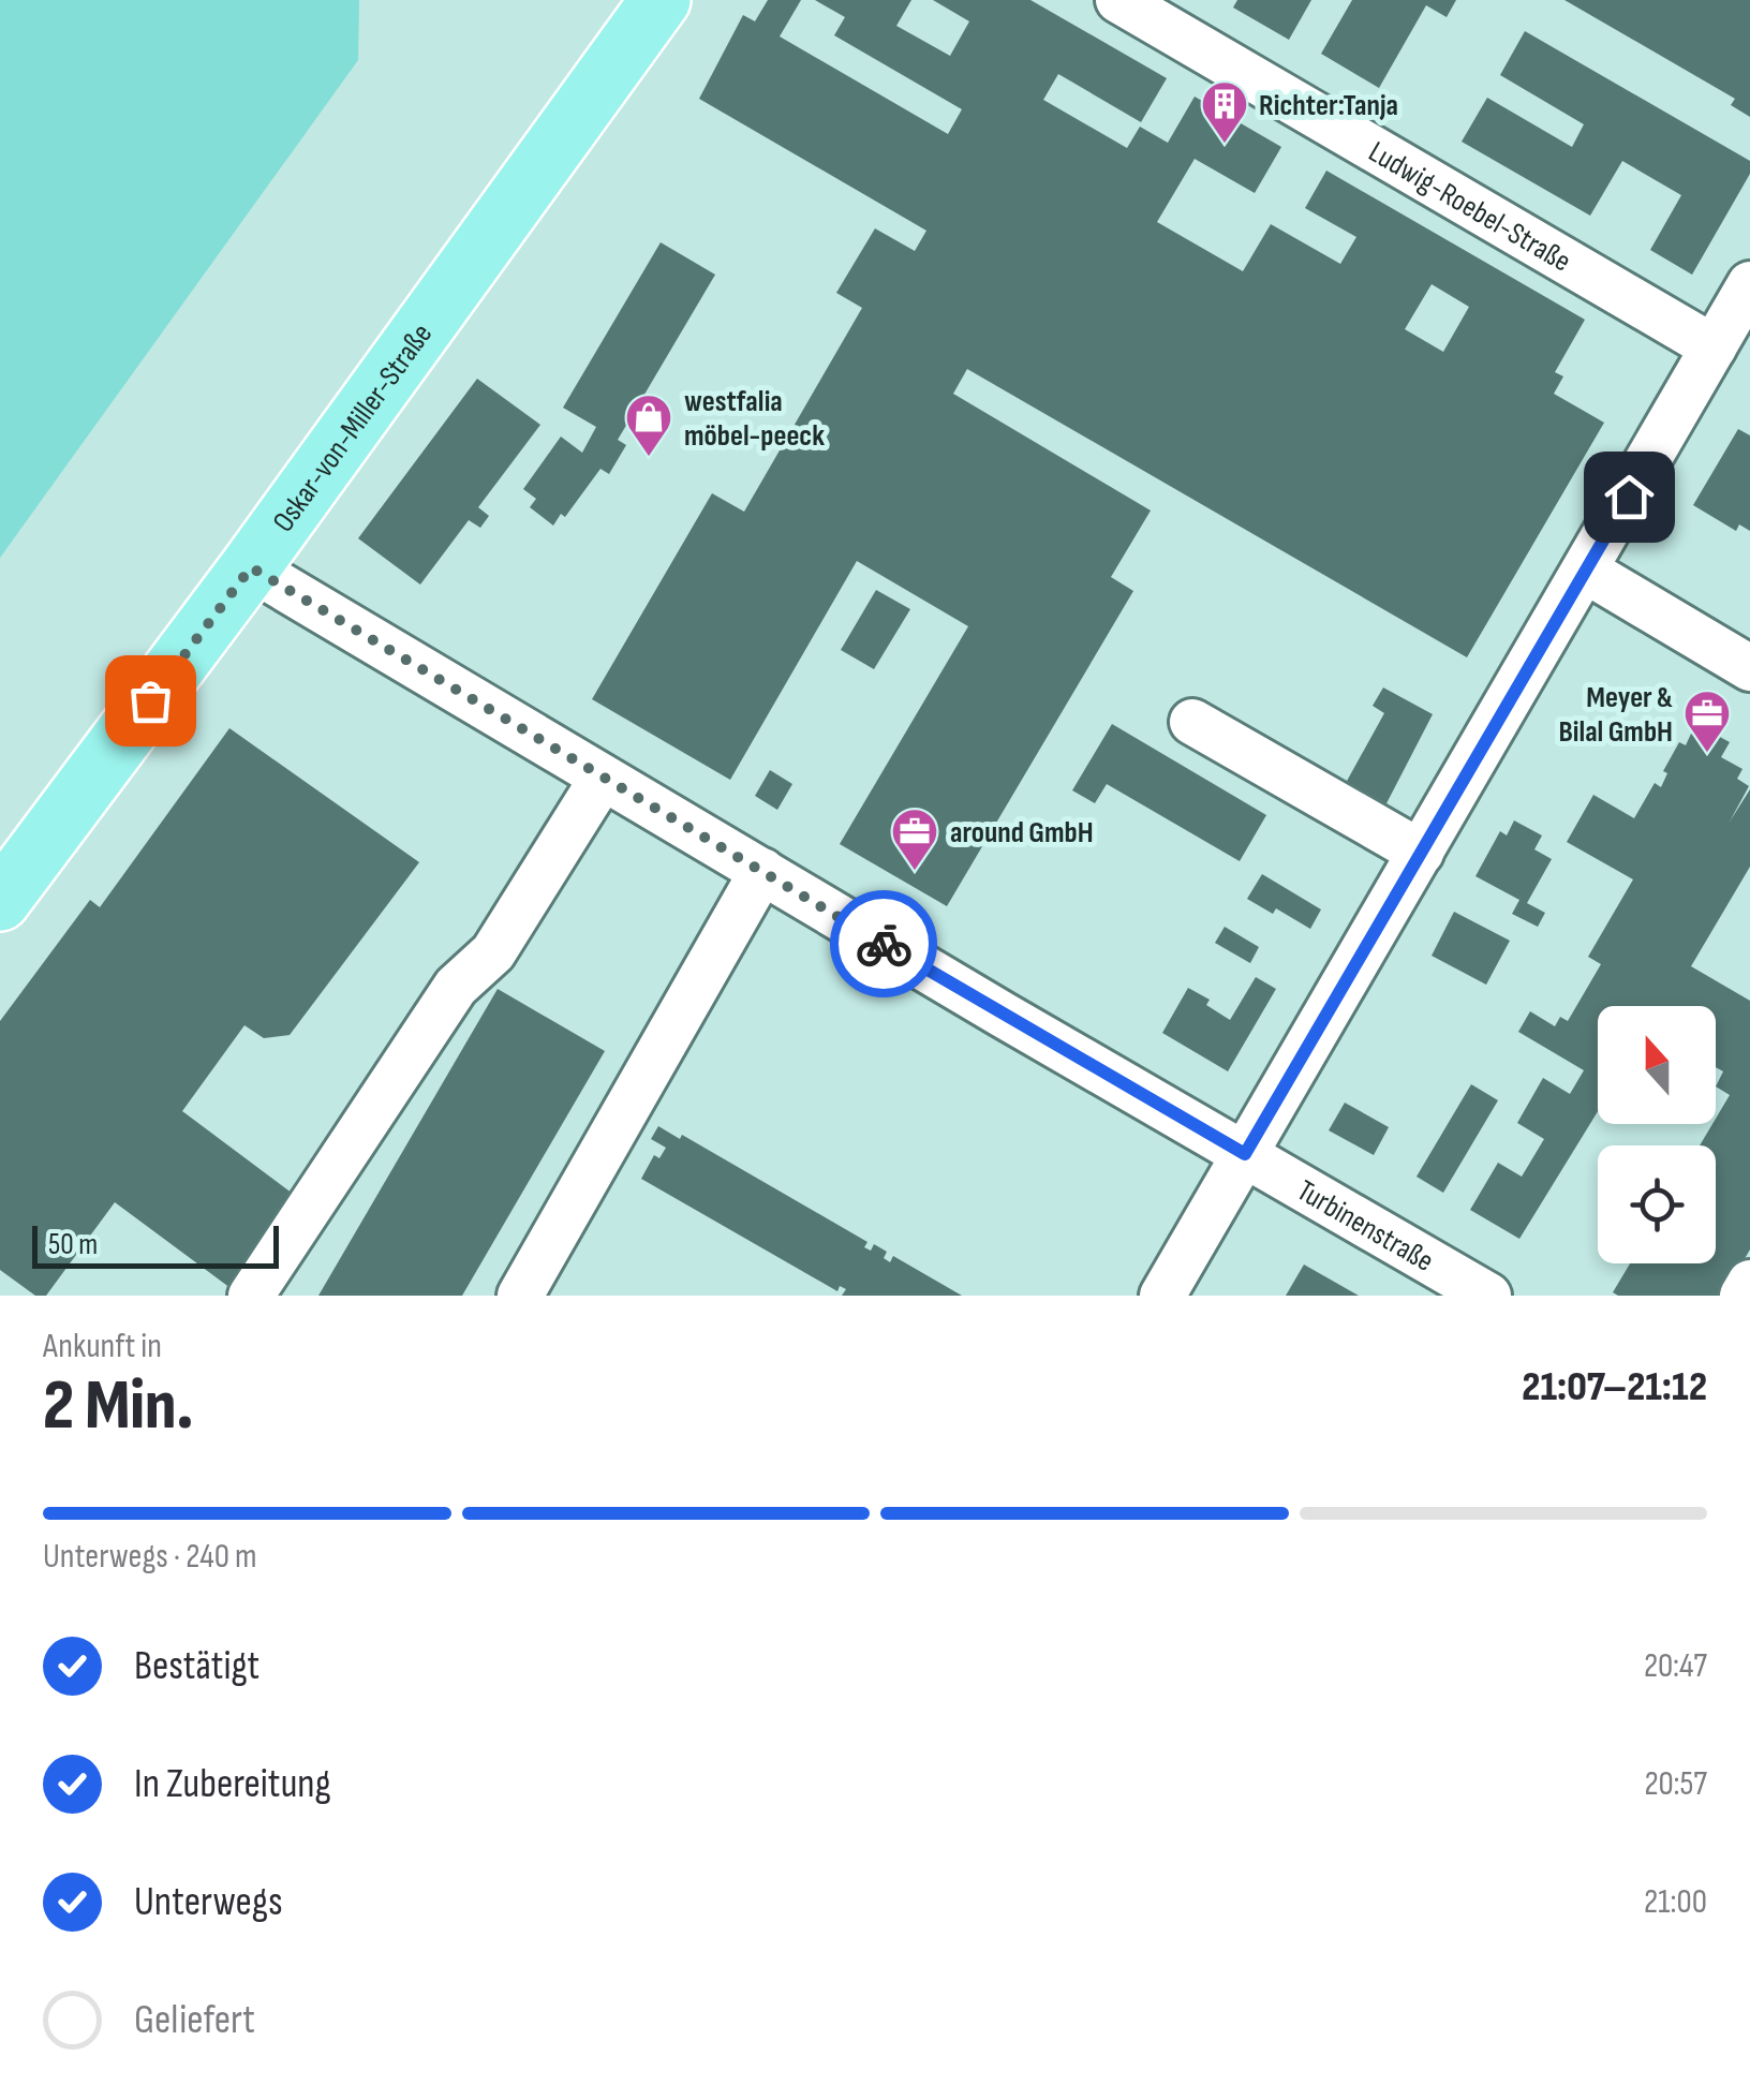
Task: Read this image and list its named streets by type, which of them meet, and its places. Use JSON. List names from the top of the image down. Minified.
{"streets":{"main road":["Oskar-von-Miller-Straße"],"street":["Ludwig-Roebel-Straße","Turbinenstraße"]},"crossings":[["Oskar-von-Miller-Straße","Turbinenstraße"]],"places":{"building":["Richter:Tanja"],"shop":["westfalia möbel-peeck"],"office":["Meyer & Bilal GmbH","around GmbH"]},"scale_bar":"50 m","north":"top","page":{"scale":"50 m","heading":["2 Min.","Ankunft in","21:07–21:12"],"bar":"Unterwegs · 240 m","list":[["Bestätigt","20:47"],["In Zubereitung","20:57"],["Unterwegs","21:00"],"Geliefert"]}}
